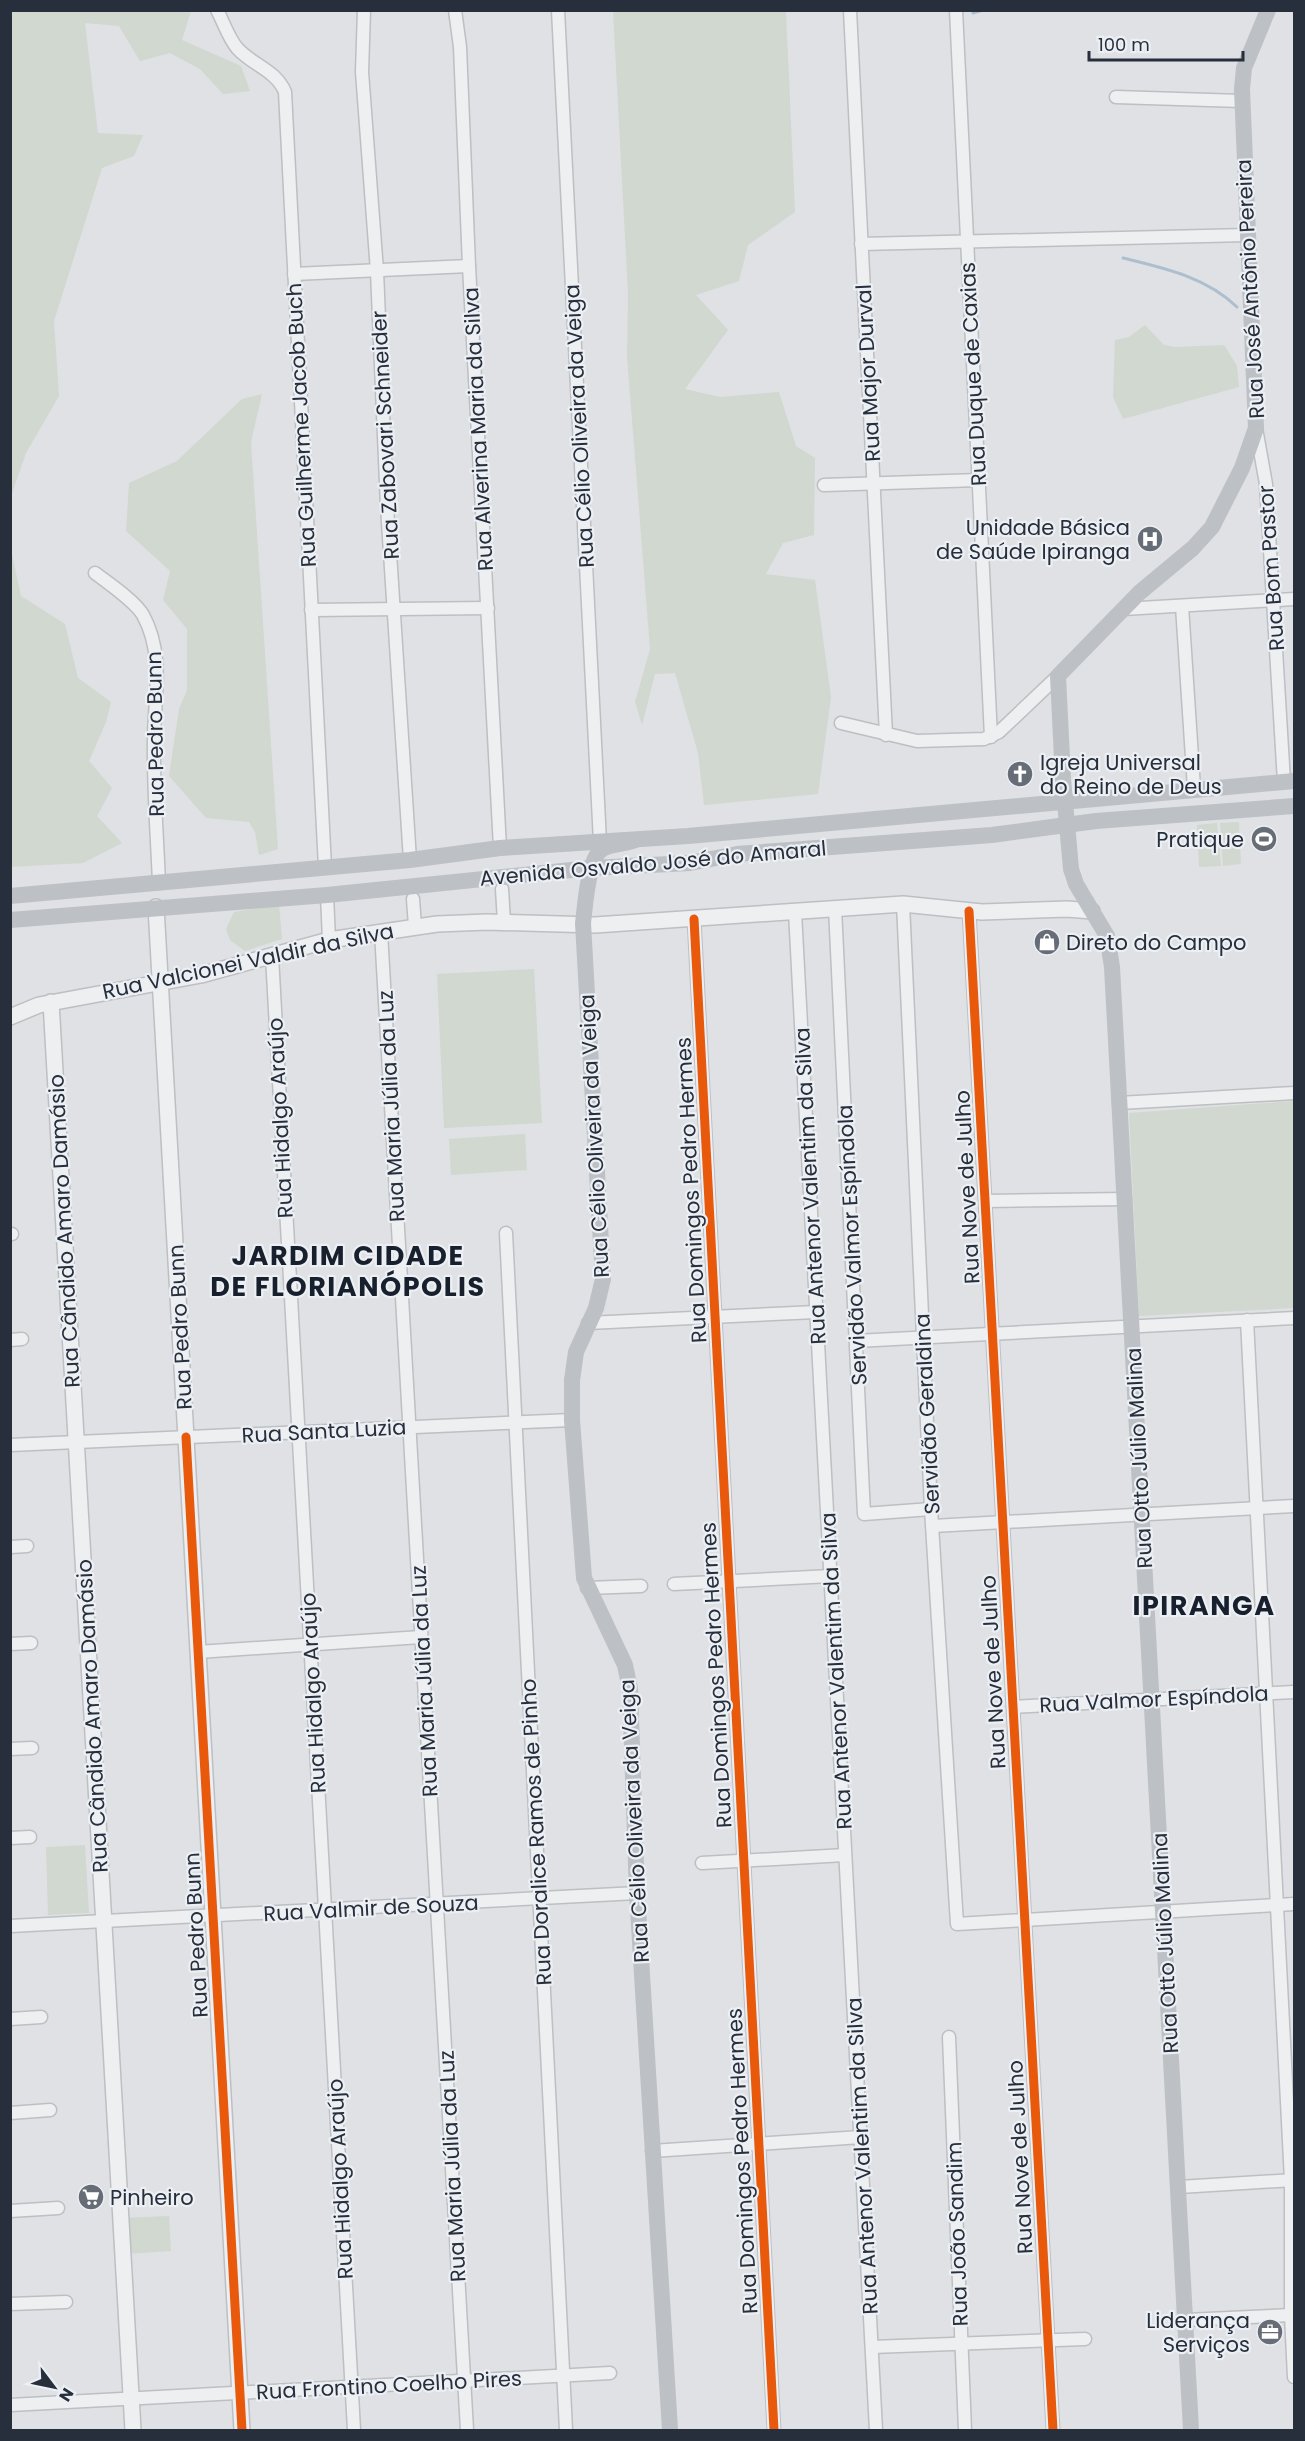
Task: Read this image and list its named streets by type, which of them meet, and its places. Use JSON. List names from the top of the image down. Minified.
{"streets":{"main road":["Rua José Antônio Pereira","Rua Célio Oliveira da Veiga","Avenida Osvaldo José do Amaral","Rua Otto Júlio Malina"],"street":["Rua Major Durval","Rua Duque de Caxias","Rua Guilherme Jacob Buch","Rua Alverina Maria da Silva","Rua Zabovari Schneider","Rua Bom Pastor","Rua Pedro Bunn","Rua Valcionei Valdir da Silva","Rua Maria Júlia da Luz","Rua Hidalgo Araújo","Rua Antenor Valentim da Silva","Rua Nove de Julho","Rua Domingos Pedro Hermes","Rua Cândido Amaro Damásio","Servidão Valmor Espíndola","Servidão Geraldina","Rua Santa Luzia","Rua Valmor Espíndola","Rua Doralice Ramos de Pinho","Rua Valmir de Souza","Rua João Sandim","Rua Frontino Coelho Pires"]},"crossings":[["Rua José Antônio Pereira","Rua Bom Pastor"],["Rua José Antônio Pereira","Rua Otto Júlio Malina"],["Rua Guilherme Jacob Buch","Avenida Osvaldo José do Amaral"],["Rua Célio Oliveira da Veiga","Avenida Osvaldo José do Amaral"],["Rua Célio Oliveira da Veiga","Rua Valcionei Valdir da Silva"],["Rua Célio Oliveira da Veiga","Rua Santa Luzia"],["Rua Célio Oliveira da Veiga","Rua Valmir de Souza"],["Rua Alverina Maria da Silva","Avenida Osvaldo José do Amaral"],["Rua Zabovari Schneider","Avenida Osvaldo José do Amaral"],["Rua Bom Pastor","Avenida Osvaldo José do Amaral"],["Rua Pedro Bunn","Avenida Osvaldo José do Amaral"],["Rua Pedro Bunn","Rua Valcionei Valdir da Silva"],["Rua Pedro Bunn","Rua Santa Luzia"],["Rua Pedro Bunn","Rua Valmir de Souza"],["Rua Pedro Bunn","Rua Frontino Coelho Pires"],["Avenida Osvaldo José do Amaral","Rua Otto Júlio Malina"],["Rua Valcionei Valdir da Silva","Rua Maria Júlia da Luz"],["Rua Valcionei Valdir da Silva","Rua Hidalgo Araújo"],["Rua Valcionei Valdir da Silva","Rua Antenor Valentim da Silva"],["Rua Valcionei Valdir da Silva","Rua Nove de Julho"],["Rua Valcionei Valdir da Silva","Rua Domingos Pedro Hermes"],["Rua Valcionei Valdir da Silva","Rua Cândido Amaro Damásio"],["Rua Valcionei Valdir da Silva","Servidão Valmor Espíndola"],["Rua Valcionei Valdir da Silva","Servidão Geraldina"],["Rua Valcionei Valdir da Silva","Rua Otto Júlio Malina"],["Rua Maria Júlia da Luz","Rua Santa Luzia"],["Rua Maria Júlia da Luz","Rua Valmir de Souza"],["Rua Maria Júlia da Luz","Rua Frontino Coelho Pires"],["Rua Hidalgo Araújo","Rua Santa Luzia"],["Rua Hidalgo Araújo","Rua Valmir de Souza"],["Rua Hidalgo Araújo","Rua Frontino Coelho Pires"],["Rua Nove de Julho","Servidão Geraldina"],["Rua Nove de Julho","Rua Valmor Espíndola"],["Rua Cândido Amaro Damásio","Rua Santa Luzia"],["Rua Cândido Amaro Damásio","Rua Valmir de Souza"],["Rua Cândido Amaro Damásio","Rua Frontino Coelho Pires"],["Servidão Valmor Espíndola","Servidão Geraldina"],["Rua Santa Luzia","Rua Doralice Ramos de Pinho"],["Rua Otto Júlio Malina","Rua Valmor Espíndola"],["Rua Doralice Ramos de Pinho","Rua Valmir de Souza"],["Rua Doralice Ramos de Pinho","Rua Frontino Coelho Pires"]],"districts":["JARDIM CIDADE DE FLORIANÓPOLIS","IPIRANGA"],"places":{"hospital":["Unidade Básica de Saúde Ipiranga"],"church":["Igreja Universal do Reino de Deus"],"sports":["Pratique"],"shop":["Direto do Campo"],"supermarket":["Pinheiro"],"office":["Liderança Serviços"]},"scale_bar":"100 m","north":"bottom right"}
